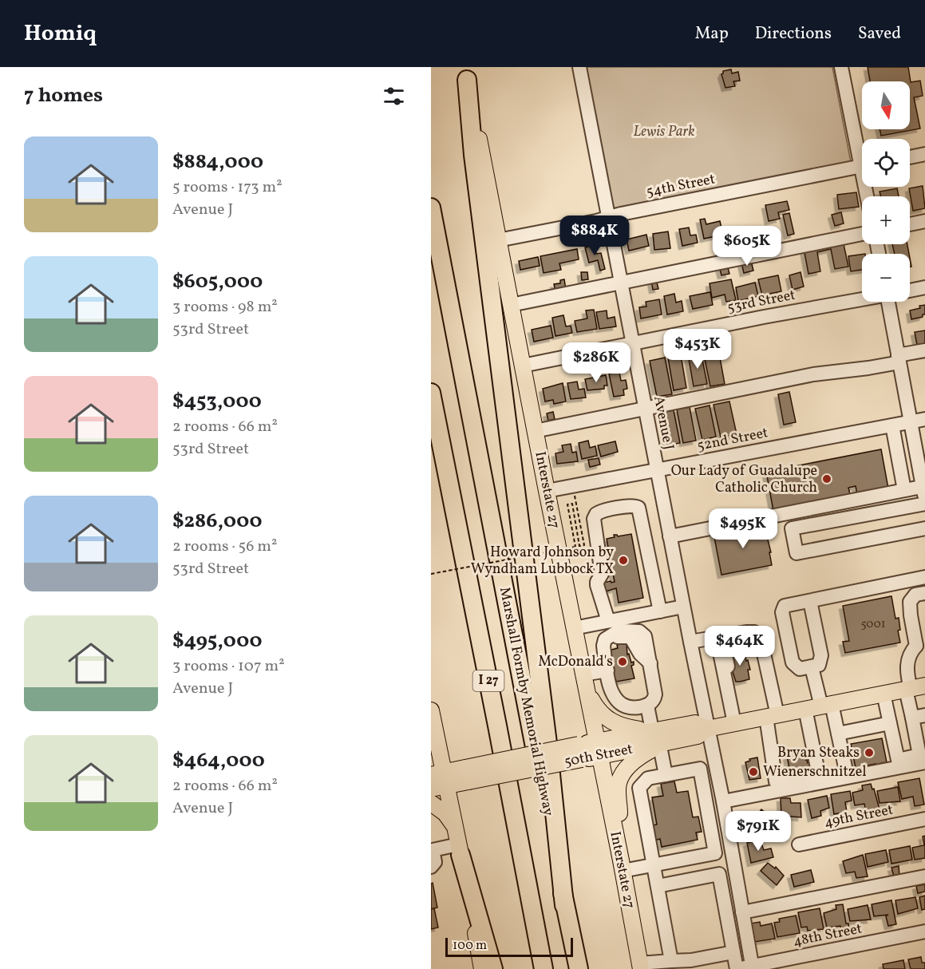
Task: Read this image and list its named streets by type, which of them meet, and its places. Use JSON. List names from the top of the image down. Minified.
{"streets":{"highway":["I 27","Marshall Formby Memorial Highway"],"main road":["Interstate 27","50th Street"],"street":["54th Street","53rd Street","Avenue J","52nd Street","49th Street","48th Street"]},"crossings":[["54th Street","Avenue J"],["54th Street","Interstate 27"],["53rd Street","Avenue J"],["53rd Street","Interstate 27"],["Avenue J","52nd Street"],["Avenue J","50th Street"],["Avenue J","48th Street"],["52nd Street","Interstate 27"],["Interstate 27","50th Street"]],"parks":["Lewis Park"],"places":["Our Lady of Guadalupe Catholic Church","Howard Johnson by Wyndham Lubbock TX","McDonald's","Bryan Steaks","Wienerschnitzel"],"house_numbers":["5001"],"scale_bar":"100 m","north":"bottom","page":{"header":"Homiq","nav":["Map","Directions","Saved"],"heading":"7 homes","map_buttons":["+","−"],"list":[{"name":"$884,000","note":"5 rooms · 173 m² · Avenue J"},{"name":"$605,000","note":"3 rooms · 98 m² · 53rd Street"},{"name":"$453,000","note":"2 rooms · 66 m² · 53rd Street"},{"name":"$286,000","note":"2 rooms · 56 m² · 53rd Street"},{"name":"$495,000","note":"3 rooms · 107 m² · Avenue J"},{"name":"$464,000","note":"2 rooms · 66 m² · Avenue J"}],"price":["$884K","$605K","$453K","$286K","$495K","$464K","$791K"],"scale":"100 m"}}
